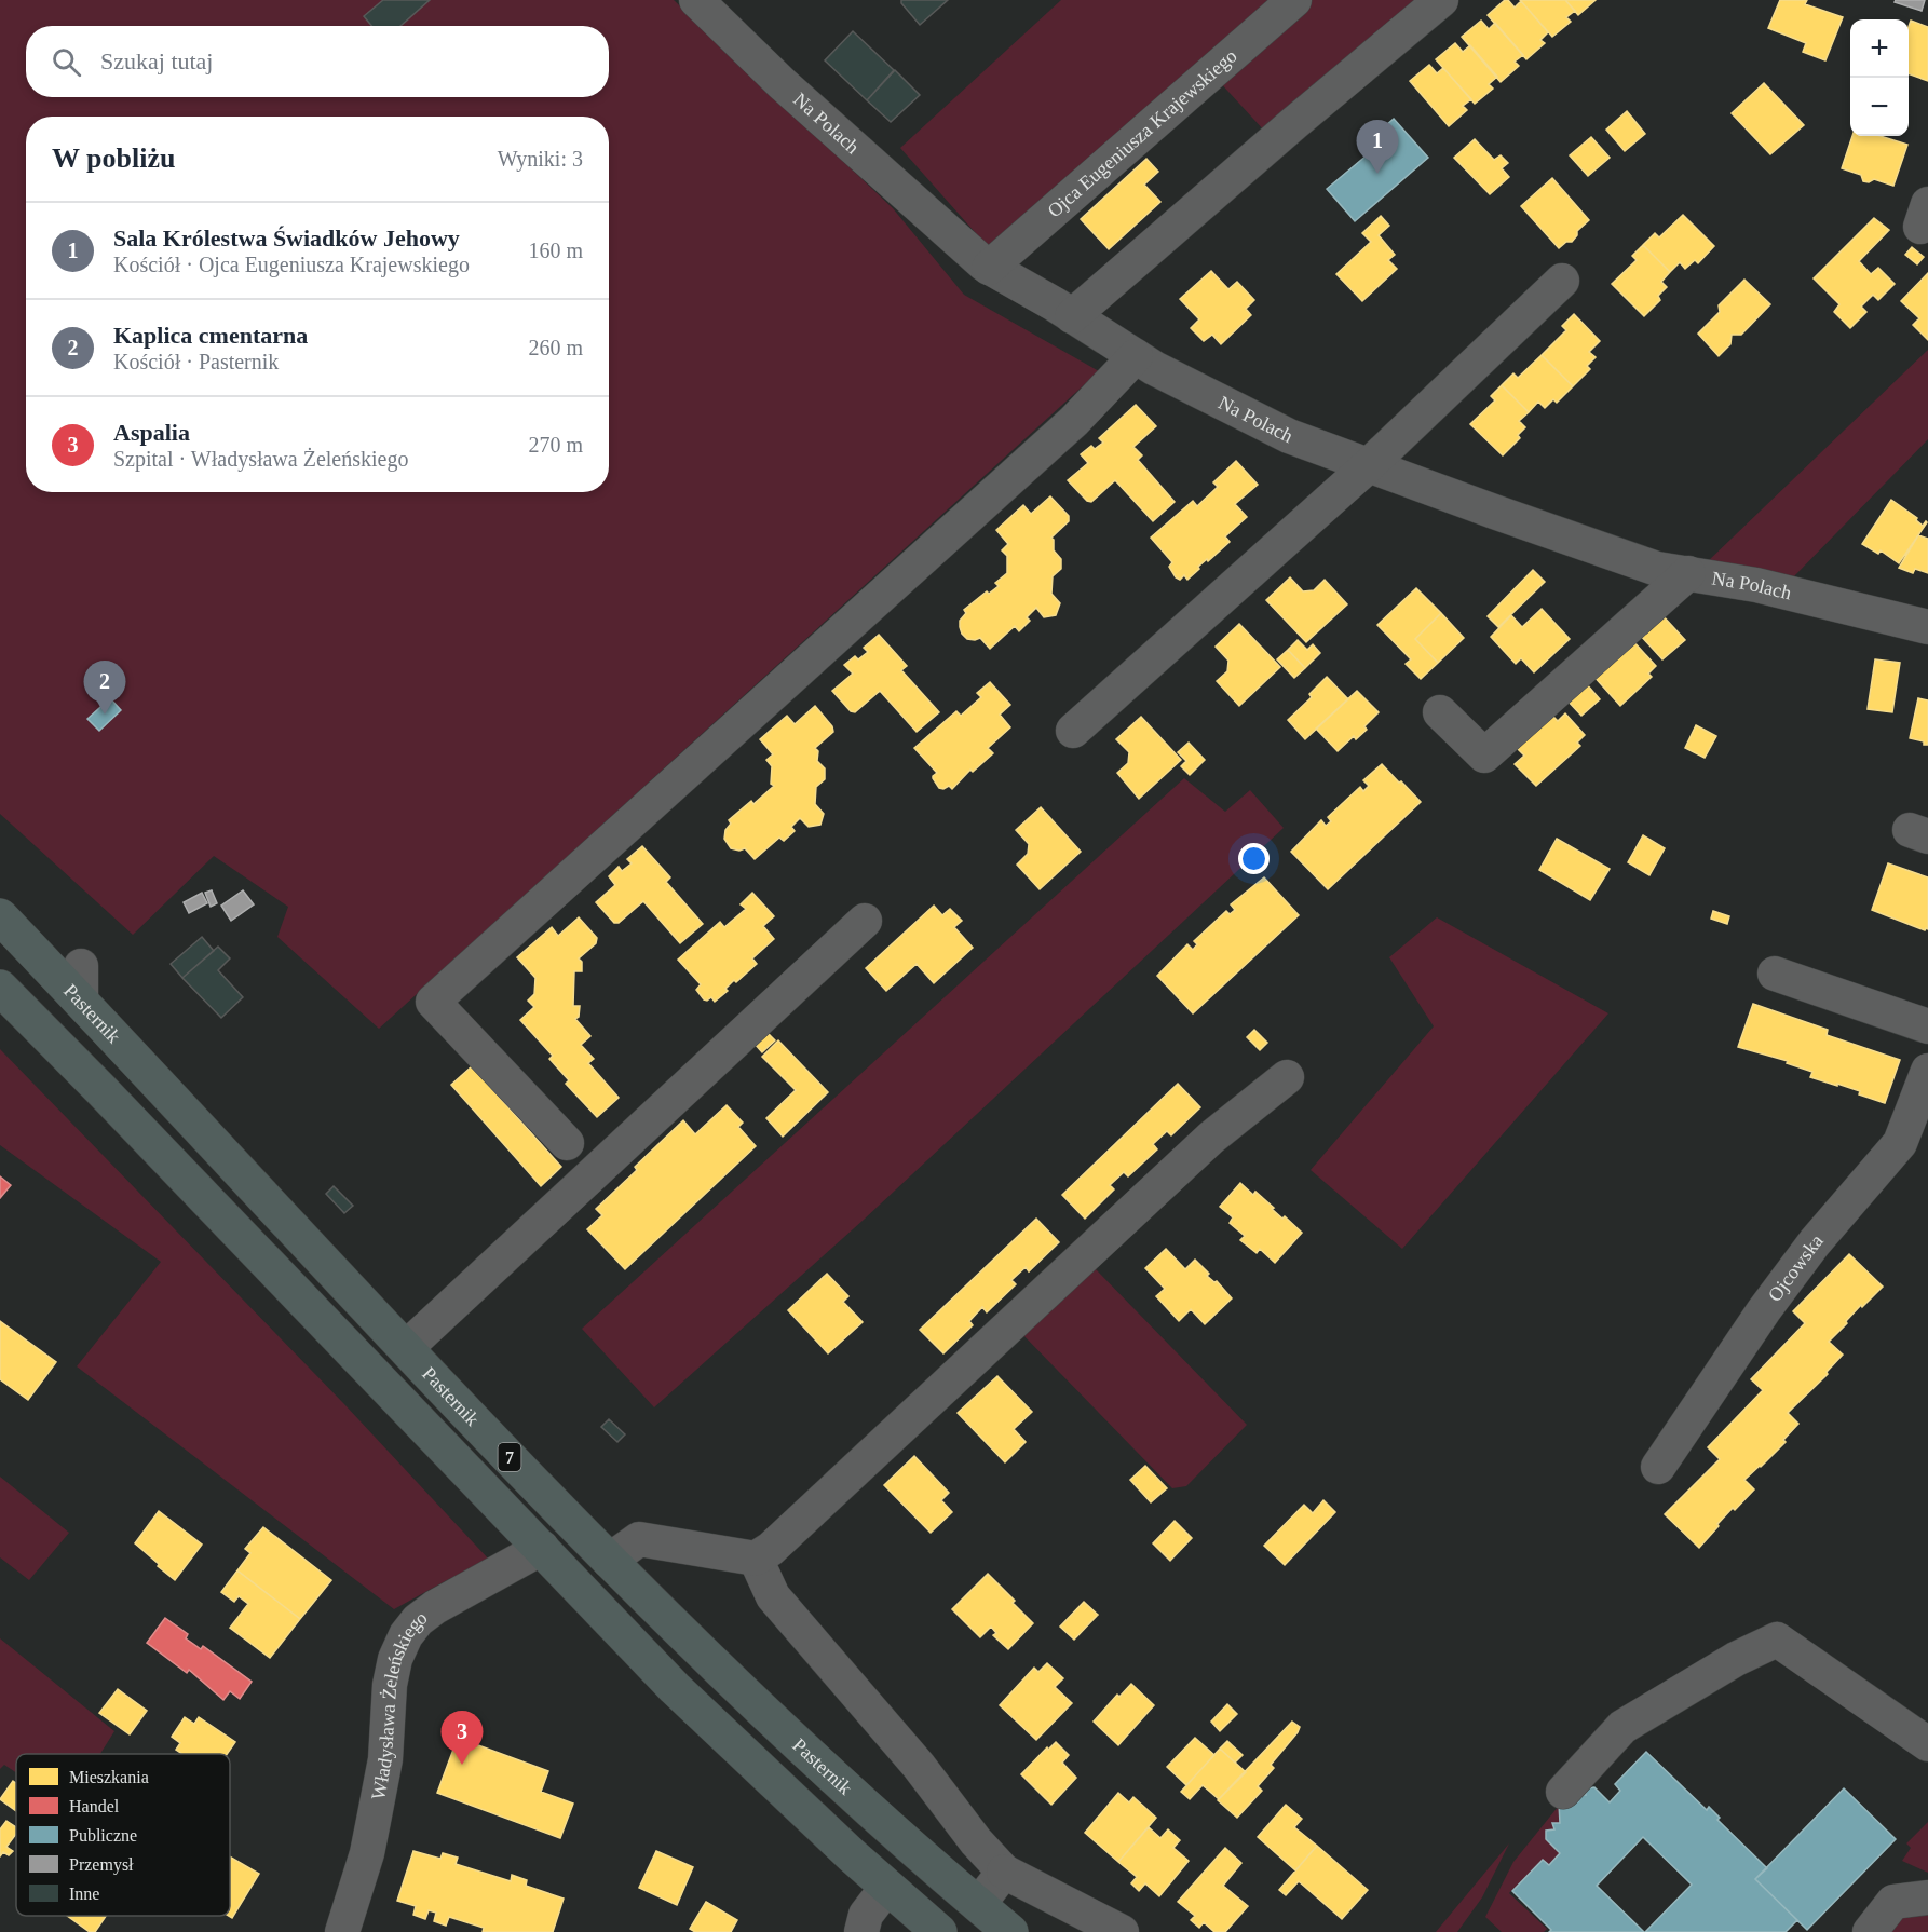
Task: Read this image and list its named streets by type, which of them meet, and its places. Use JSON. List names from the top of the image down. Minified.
{"streets":{"main road":["Pasternik","7"],"street":["Na Polach","Ojca Eugeniusza Krajewskiego","Ojcowska","Władysława Żeleńskiego"]},"crossings":[["Na Polach","Ojca Eugeniusza Krajewskiego"],["Pasternik","Władysława Żeleńskiego"]],"legend":["Mieszkania","Handel","Publiczne","Przemysł","Inne"],"page":{"map_buttons":["+","−"],"search":"Szukaj tutaj","heading":["W pobliżu","Wyniki: 3"],"pins":["1","2","3"],"list":[{"mark":"1","name":"Sala Królestwa Świadków Jehowy","note":"Kościół · Ojca Eugeniusza Krajewskiego","value":"160 m"},{"mark":"2","name":"Kaplica cmentarna","note":"Kościół · Pasternik","value":"260 m"},{"mark":"3","name":"Aspalia","note":"Szpital · Władysława Żeleńskiego","value":"270 m"}]}}
